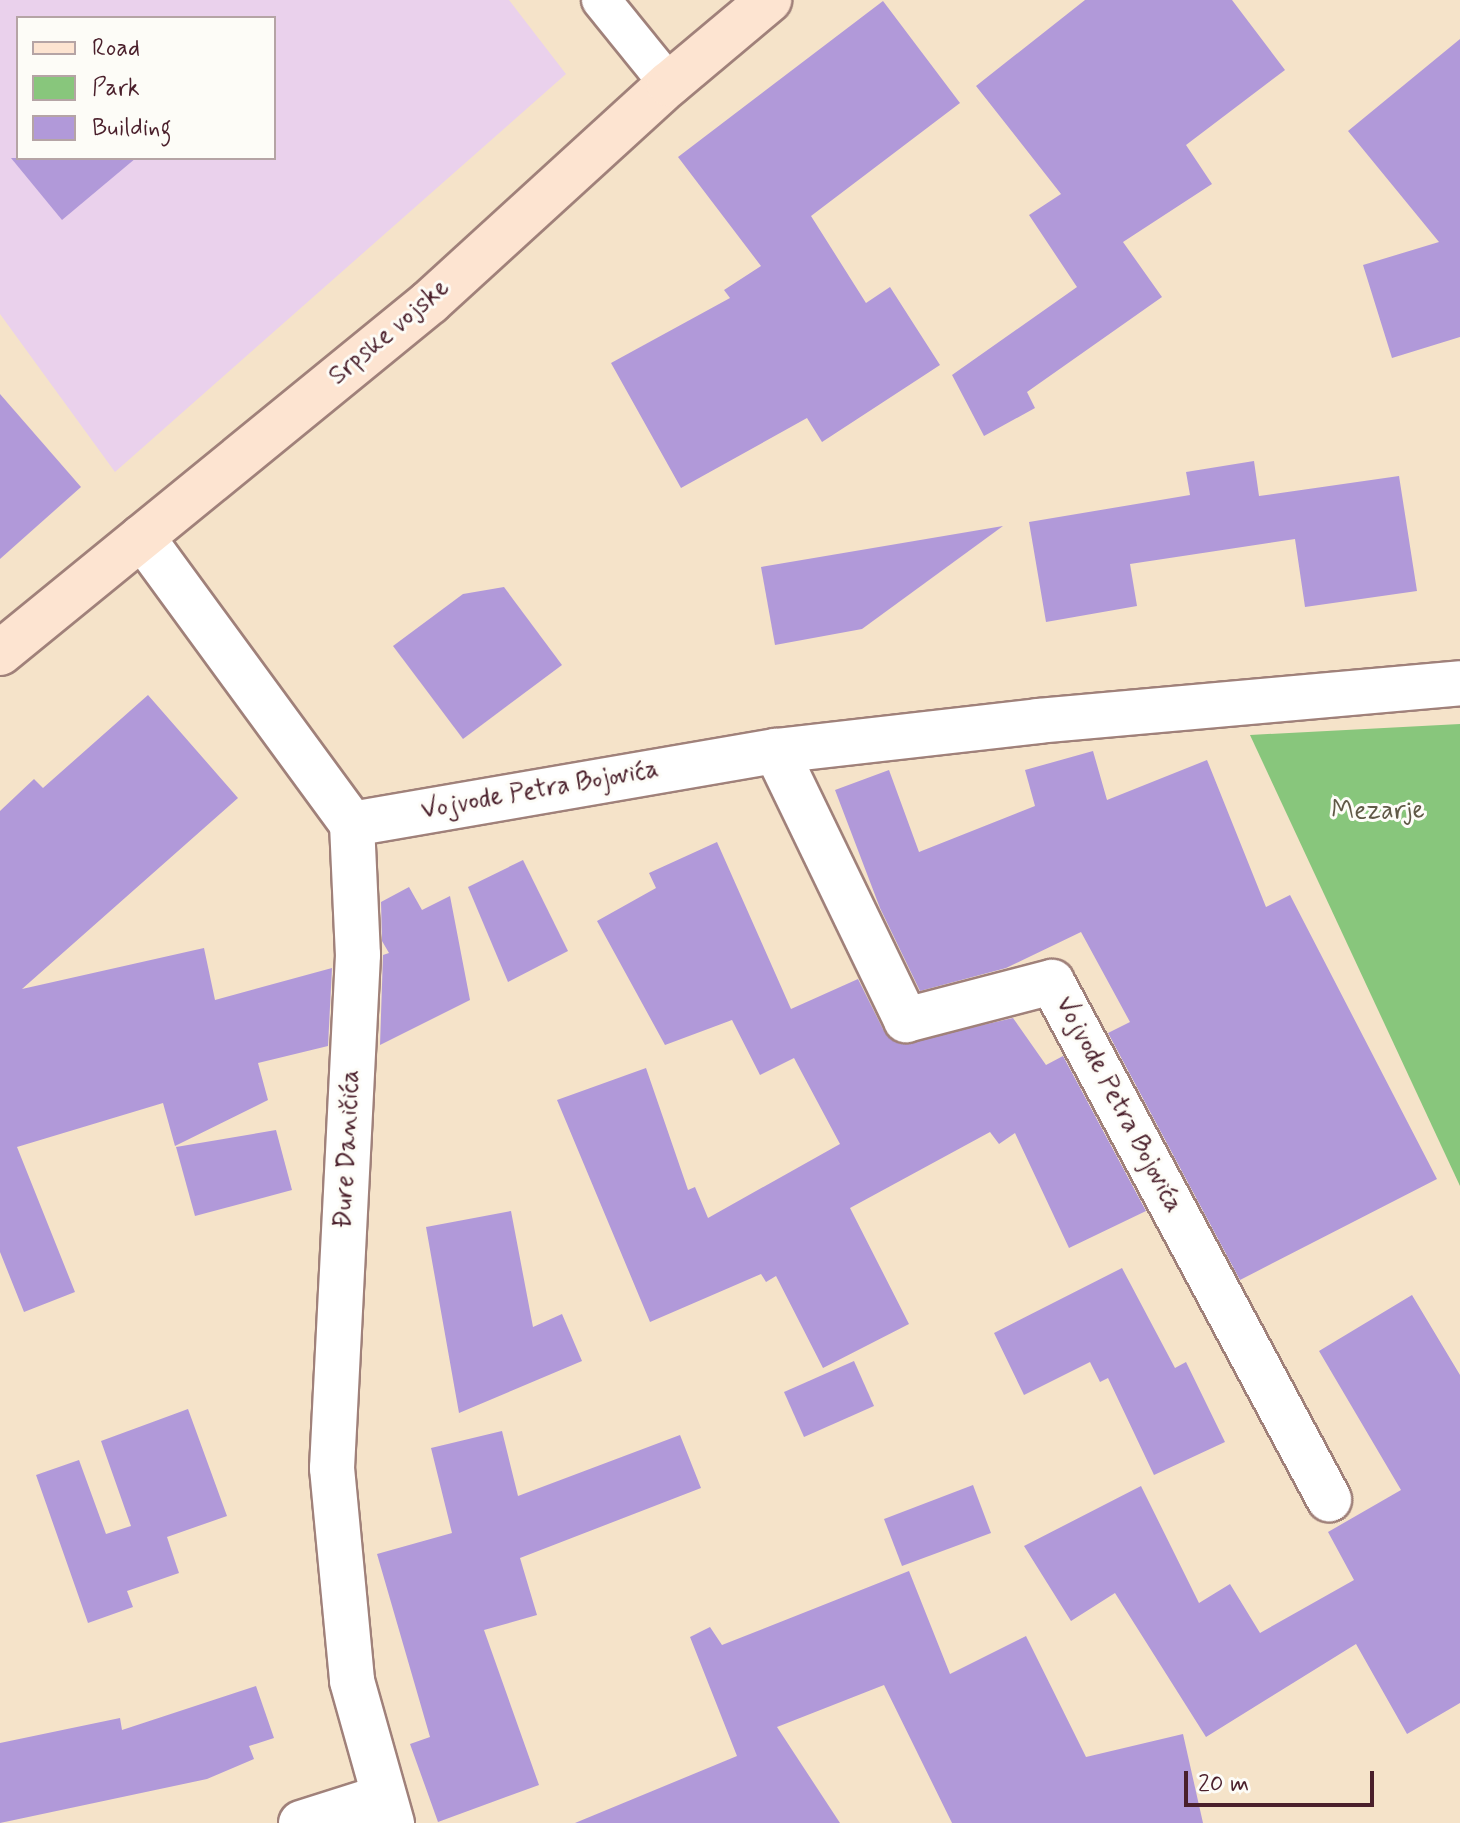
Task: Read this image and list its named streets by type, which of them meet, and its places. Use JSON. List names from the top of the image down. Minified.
{"streets":{"main road":["Srpske vojske"],"street":["Vojvode Petra Bojovića","Đure Daničića"]},"crossings":[["Vojvode Petra Bojovića","Đure Daničića"]],"parks":["Mezarje"],"legend":["Road","Park","Building"],"scale_bar":"20 m"}
